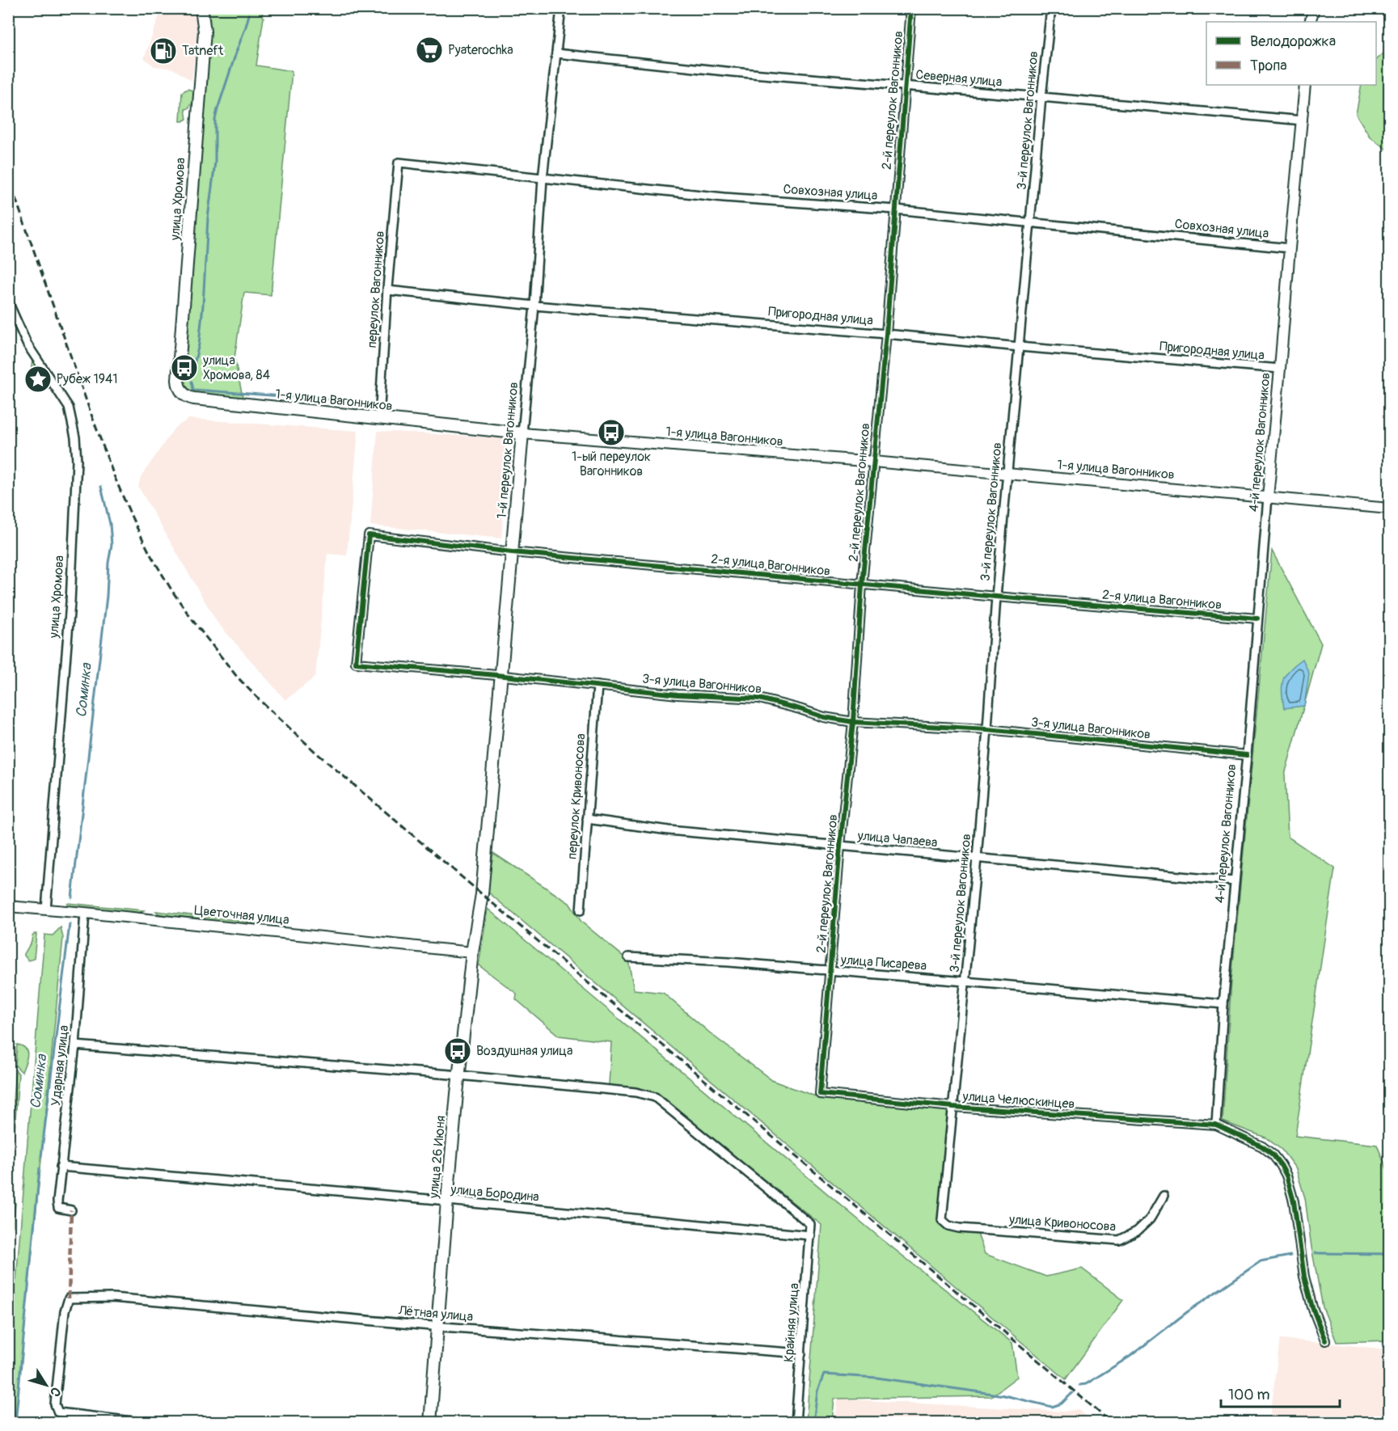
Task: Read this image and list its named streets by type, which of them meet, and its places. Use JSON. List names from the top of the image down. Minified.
{"streets":{"main road":["улица Хромова","1-я улица Вагонников","1-й переулок Вагонников","улица 26 Июня"],"street":["Северная улица","2-й переулок Вагонников","3-й переулок Вагонников","Совхозная улица","переулок Вагонников","Пригородная улица","4-й переулок Вагонников","2-я улица Вагонников","3-я улица Вагонников","переулок Кривоносова","улица Чапаева","Цветочная улица","улица Писарева","Ударная улица","улица Челюскинцев","улица Бородина","улица Кривоносова","Лётная улица","Крайняя улица"]},"crossings":[["Северная улица","2-й переулок Вагонников"],["Северная улица","3-й переулок Вагонников"],["Северная улица","4-й переулок Вагонников"],["Северная улица","1-й переулок Вагонников"],["2-й переулок Вагонников","Совхозная улица"],["2-й переулок Вагонников","Пригородная улица"],["2-й переулок Вагонников","1-я улица Вагонников"],["2-й переулок Вагонников","2-я улица Вагонников"],["2-й переулок Вагонников","3-я улица Вагонников"],["2-й переулок Вагонников","улица Чапаева"],["2-й переулок Вагонников","улица Писарева"],["2-й переулок Вагонников","улица Челюскинцев"],["3-й переулок Вагонников","Совхозная улица"],["3-й переулок Вагонников","Пригородная улица"],["3-й переулок Вагонников","1-я улица Вагонников"],["3-й переулок Вагонников","2-я улица Вагонников"],["3-й переулок Вагонников","3-я улица Вагонников"],["3-й переулок Вагонников","улица Чапаева"],["3-й переулок Вагонников","улица Писарева"],["3-й переулок Вагонников","улица Челюскинцев"],["3-й переулок Вагонников","улица Кривоносова"],["Совхозная улица","переулок Вагонников"],["Совхозная улица","4-й переулок Вагонников"],["Совхозная улица","1-й переулок Вагонников"],["улица Хромова","1-я улица Вагонников"],["улица Хромова","Цветочная улица"],["переулок Вагонников","Пригородная улица"],["переулок Вагонников","1-я улица Вагонников"],["Пригородная улица","4-й переулок Вагонников"],["Пригородная улица","1-й переулок Вагонников"],["1-я улица Вагонников","4-й переулок Вагонников"],["1-я улица Вагонников","1-й переулок Вагонников"],["4-й переулок Вагонников","2-я улица Вагонников"],["4-й переулок Вагонников","3-я улица Вагонников"],["4-й переулок Вагонников","улица Чапаева"],["4-й переулок Вагонников","улица Писарева"],["4-й переулок Вагонников","улица Челюскинцев"],["1-й переулок Вагонников","2-я улица Вагонников"],["1-й переулок Вагонников","3-я улица Вагонников"],["1-й переулок Вагонников","улица 26 Июня"],["2-я улица Вагонников","3-я улица Вагонников"],["3-я улица Вагонников","переулок Кривоносова"],["переулок Кривоносова","улица Чапаева"],["Цветочная улица","Ударная улица"],["Цветочная улица","улица 26 Июня"],["Ударная улица","улица Бородина"],["улица 26 Июня","улица Бородина"],["улица 26 Июня","Лётная улица"],["улица 26 Июня","Крайняя улица"],["улица Бородина","Крайняя улица"],["Лётная улица","Крайняя улица"]],"water":["Соминка"],"places":{"supermarket":["Pyaterochka"],"fuel station":["Tatneft"],"bus stop":["улица Хромова, 84","1-ый переулок Вагонников","Воздушная улица"],"place":["Рубеж 1941"]},"legend":["Велодорожка","Тропа"],"scale_bar":"100 m","north":"bottom right"}
